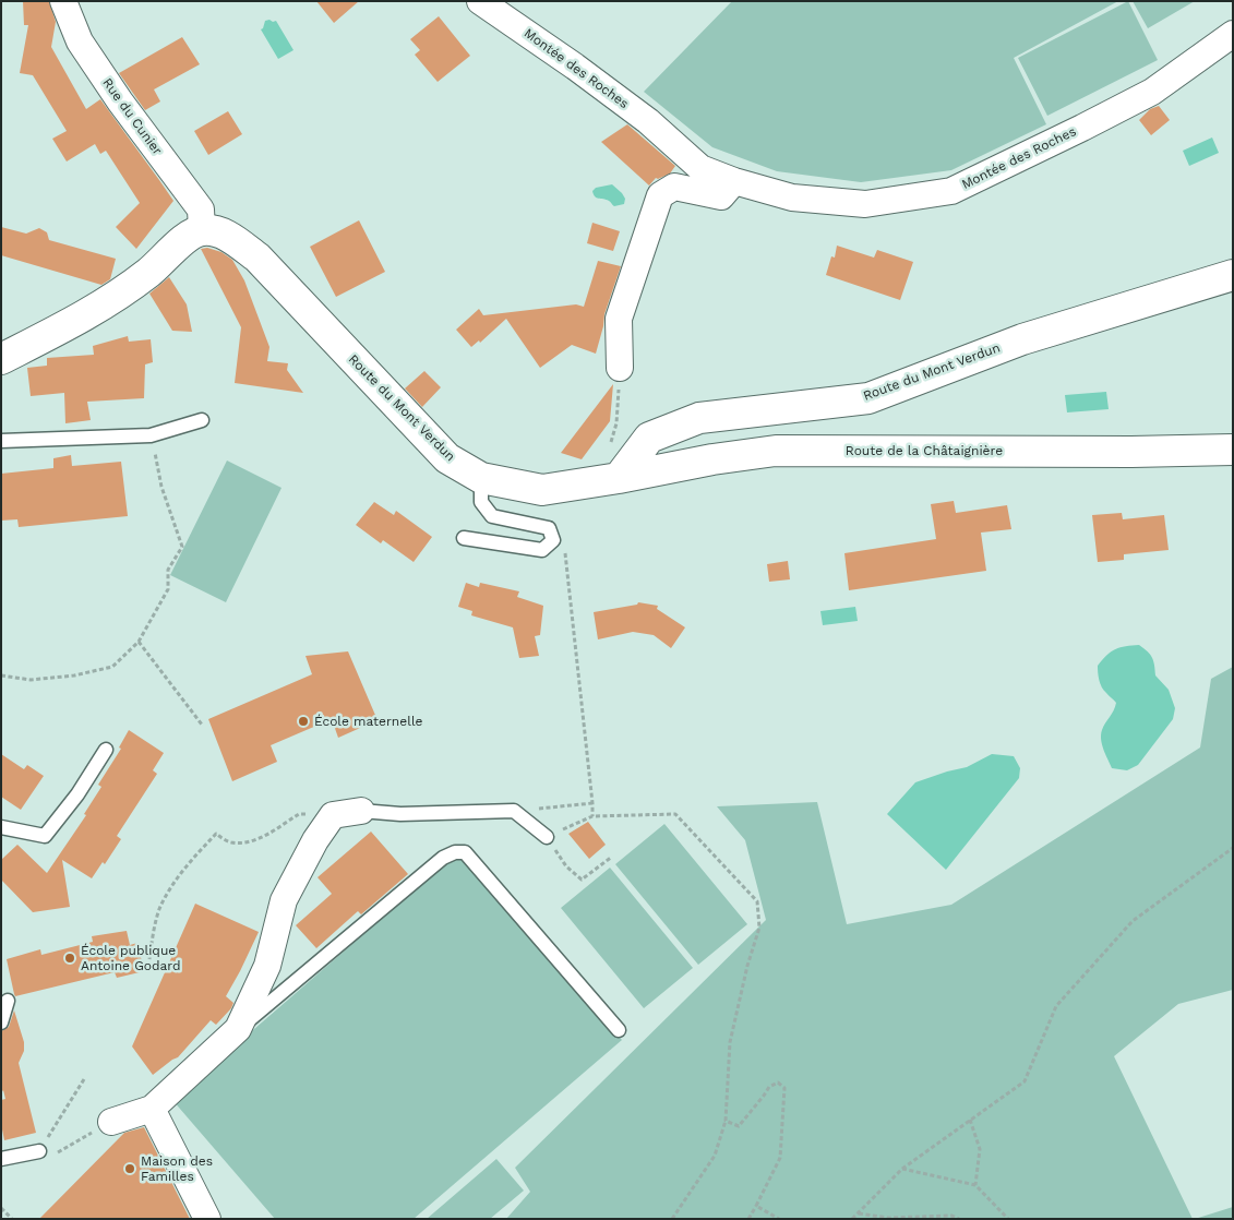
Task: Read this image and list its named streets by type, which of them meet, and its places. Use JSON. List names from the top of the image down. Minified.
{"streets":{"street":["Montée des Roches","Rue du Cunier","Route du Mont Verdun","Route de la Châtaignière"]},"crossings":[["Rue du Cunier","Route du Mont Verdun"],["Route du Mont Verdun","Route de la Châtaignière"]],"places":["École maternelle","École publique Antoine Godard","Maison des Familles"]}
